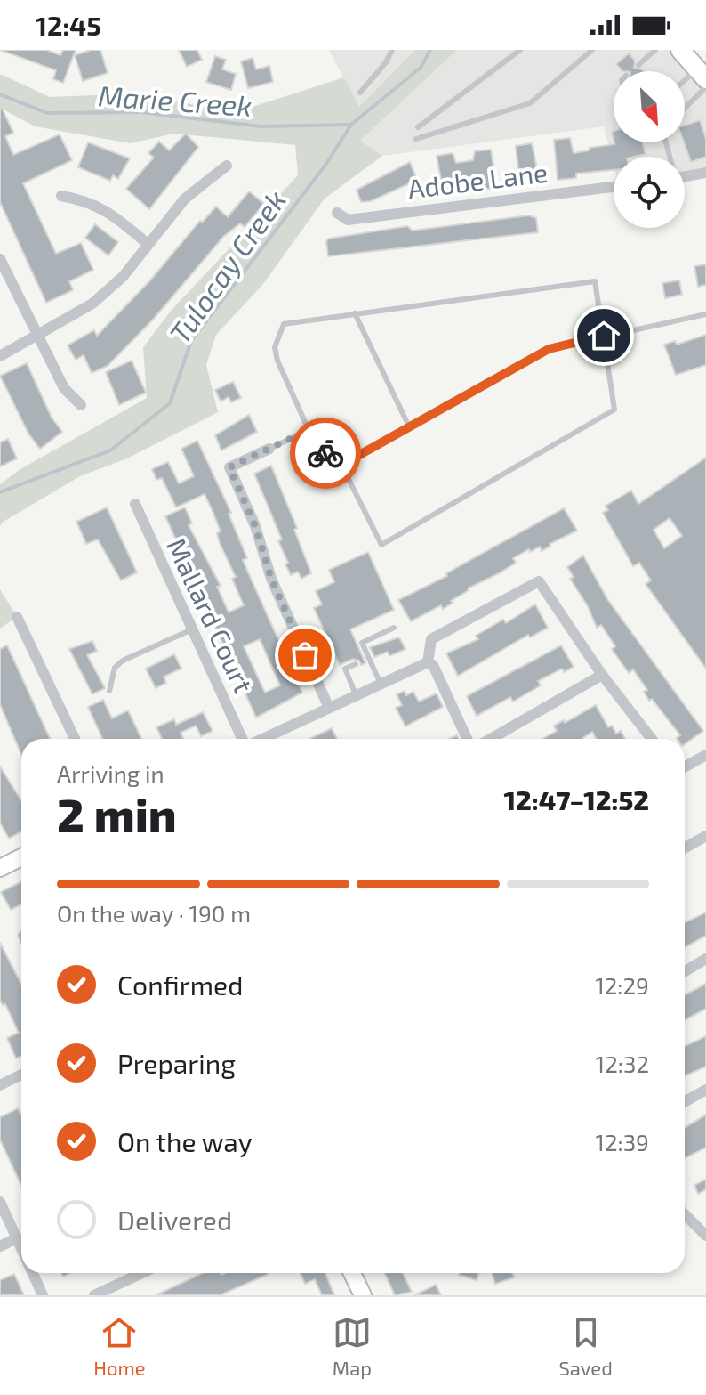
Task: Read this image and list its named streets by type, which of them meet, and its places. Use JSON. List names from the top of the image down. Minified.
{"streets":{"street":["Adobe Lane","Mallard Court"]},"water":["Marie Creek","Tulocay Creek"],"north":"bottom right","page":{"status":"12:45","heading":["2 min","Arriving in","12:47–12:52"],"bar":"On the way · 190 m","list":[["Confirmed","12:29"],["Preparing","12:32"],["On the way","12:39"],"Delivered"],"tabs":["Home","Map","Saved"]}}
